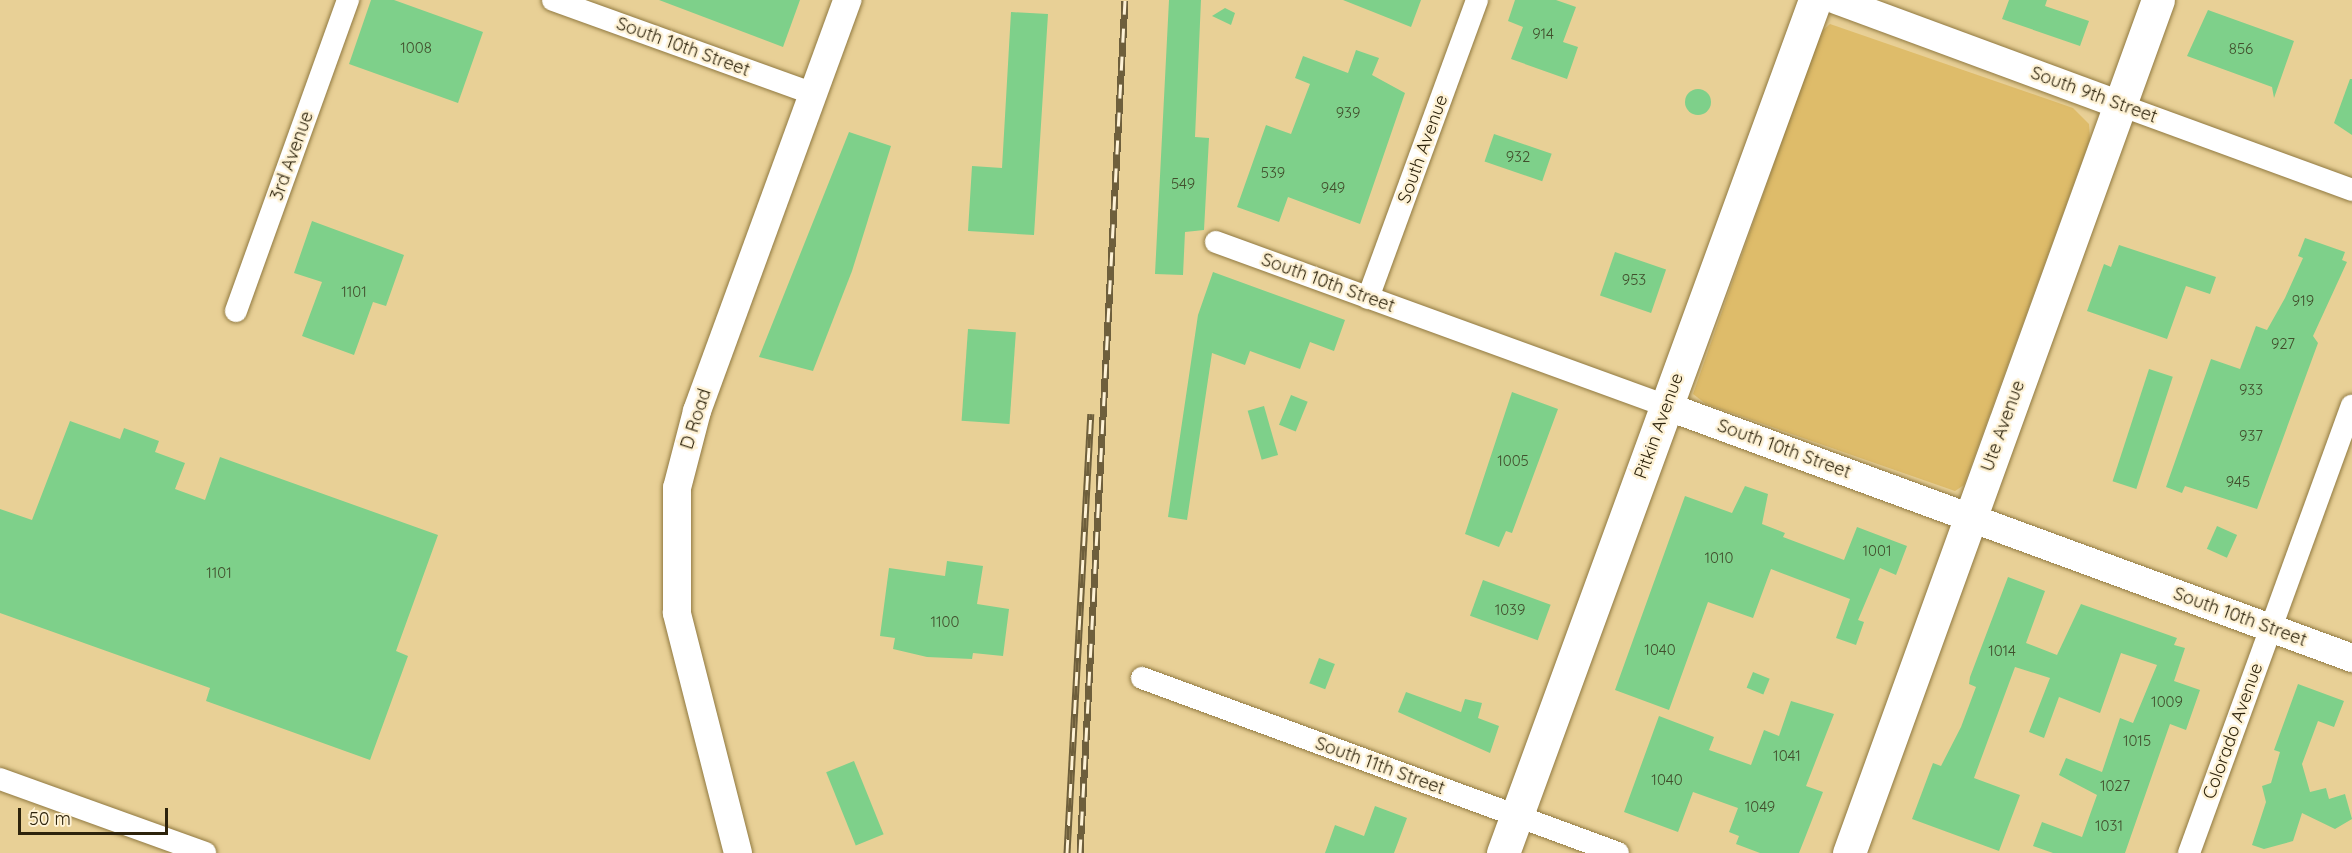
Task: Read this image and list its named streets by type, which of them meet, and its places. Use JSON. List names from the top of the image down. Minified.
{"streets":{"main road":["Pitkin Avenue","Ute Avenue"],"street":["South 10th Street","South 9th Street","South Avenue","3rd Avenue","D Road","Colorado Avenue","South 11th Street"]},"crossings":[["South 10th Street","South Avenue"],["South 10th Street","D Road"],["South 10th Street","Pitkin Avenue"],["South 10th Street","Ute Avenue"],["South 10th Street","Colorado Avenue"],["South 9th Street","Ute Avenue"],["Pitkin Avenue","South 11th Street"]],"house_numbers":["914","1008","856","939","932","539","549","949","953","1101","919","927","933","937","1005","945","1001","1010","1101","1039","1100","1040","1014","1009","1015","1041","1040","1027","1049","1031"],"scale_bar":"50 m"}
